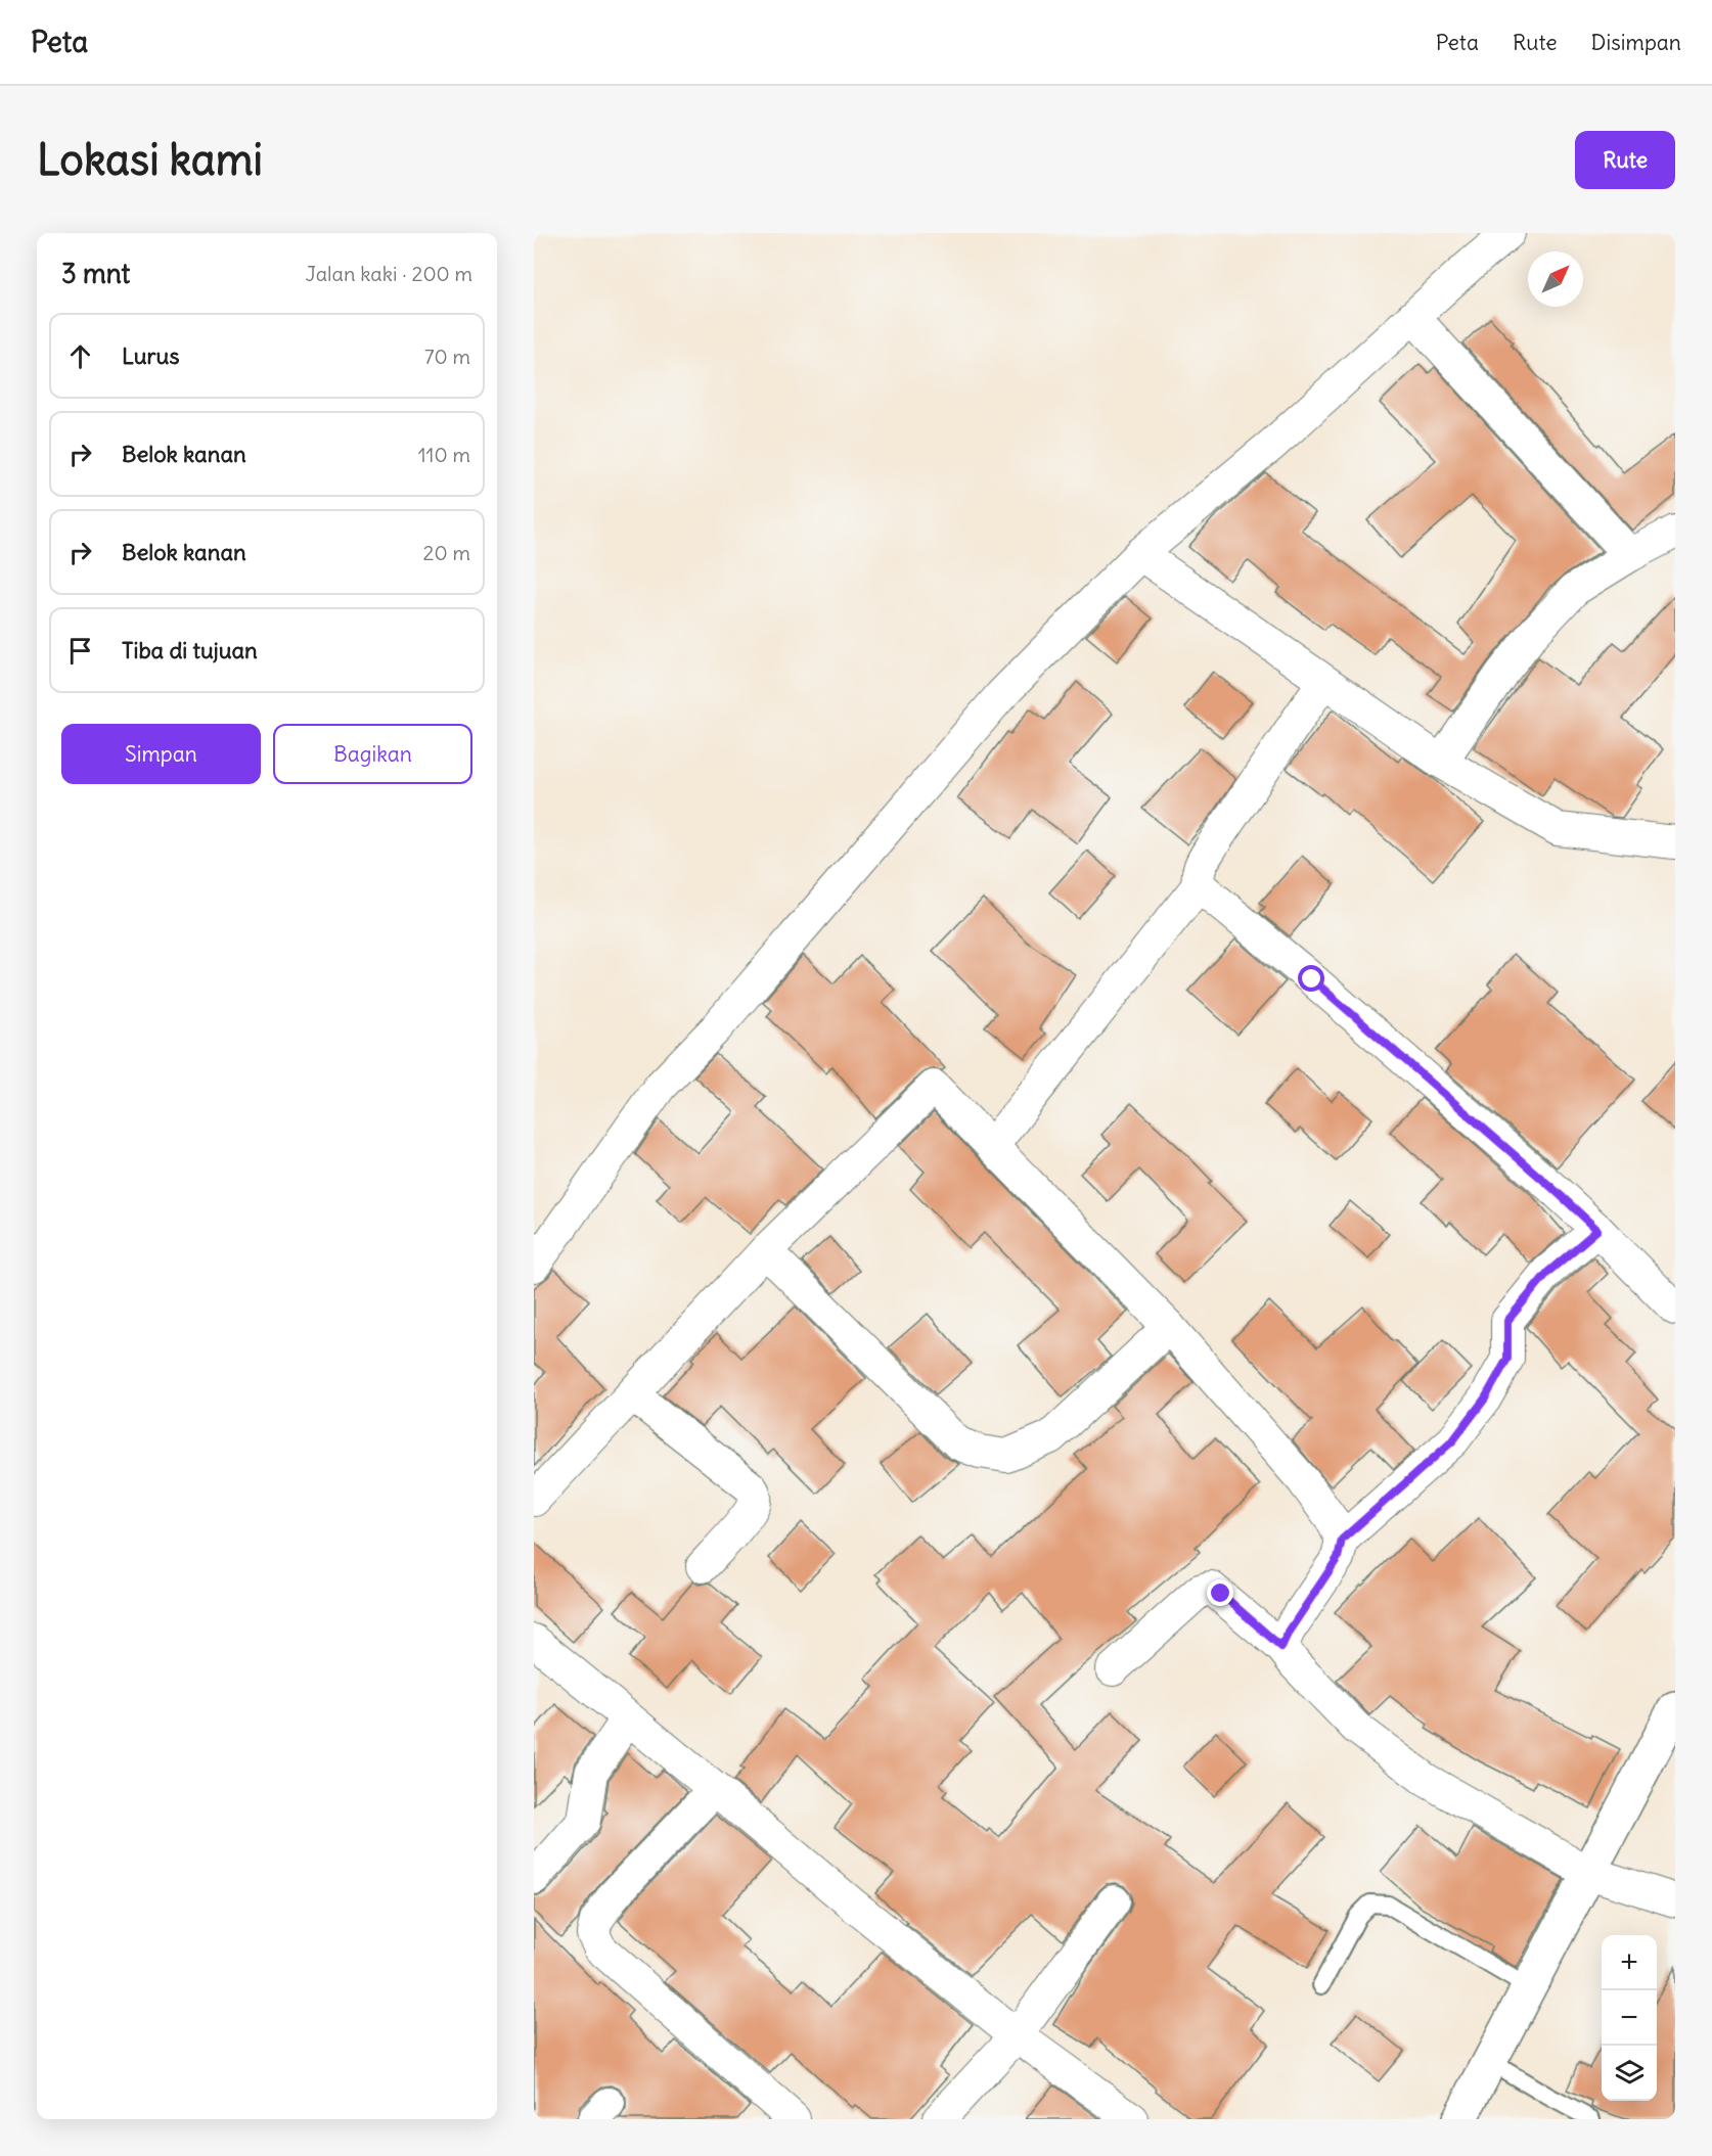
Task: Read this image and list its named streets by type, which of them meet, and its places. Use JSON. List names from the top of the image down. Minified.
{"north":"top right","page":{"header":"Peta","nav":["Peta","Rute","Disimpan"],"buttons":["Rute",["Simpan","Bagikan"]],"title":"Lokasi kami","heading":["3 mnt","Jalan kaki · 200 m"],"list":[["Lurus","70 m"],["Belok kanan","110 m"],["Belok kanan","20 m"],"Tiba di tujuan"],"map_buttons":["+","−"]}}
